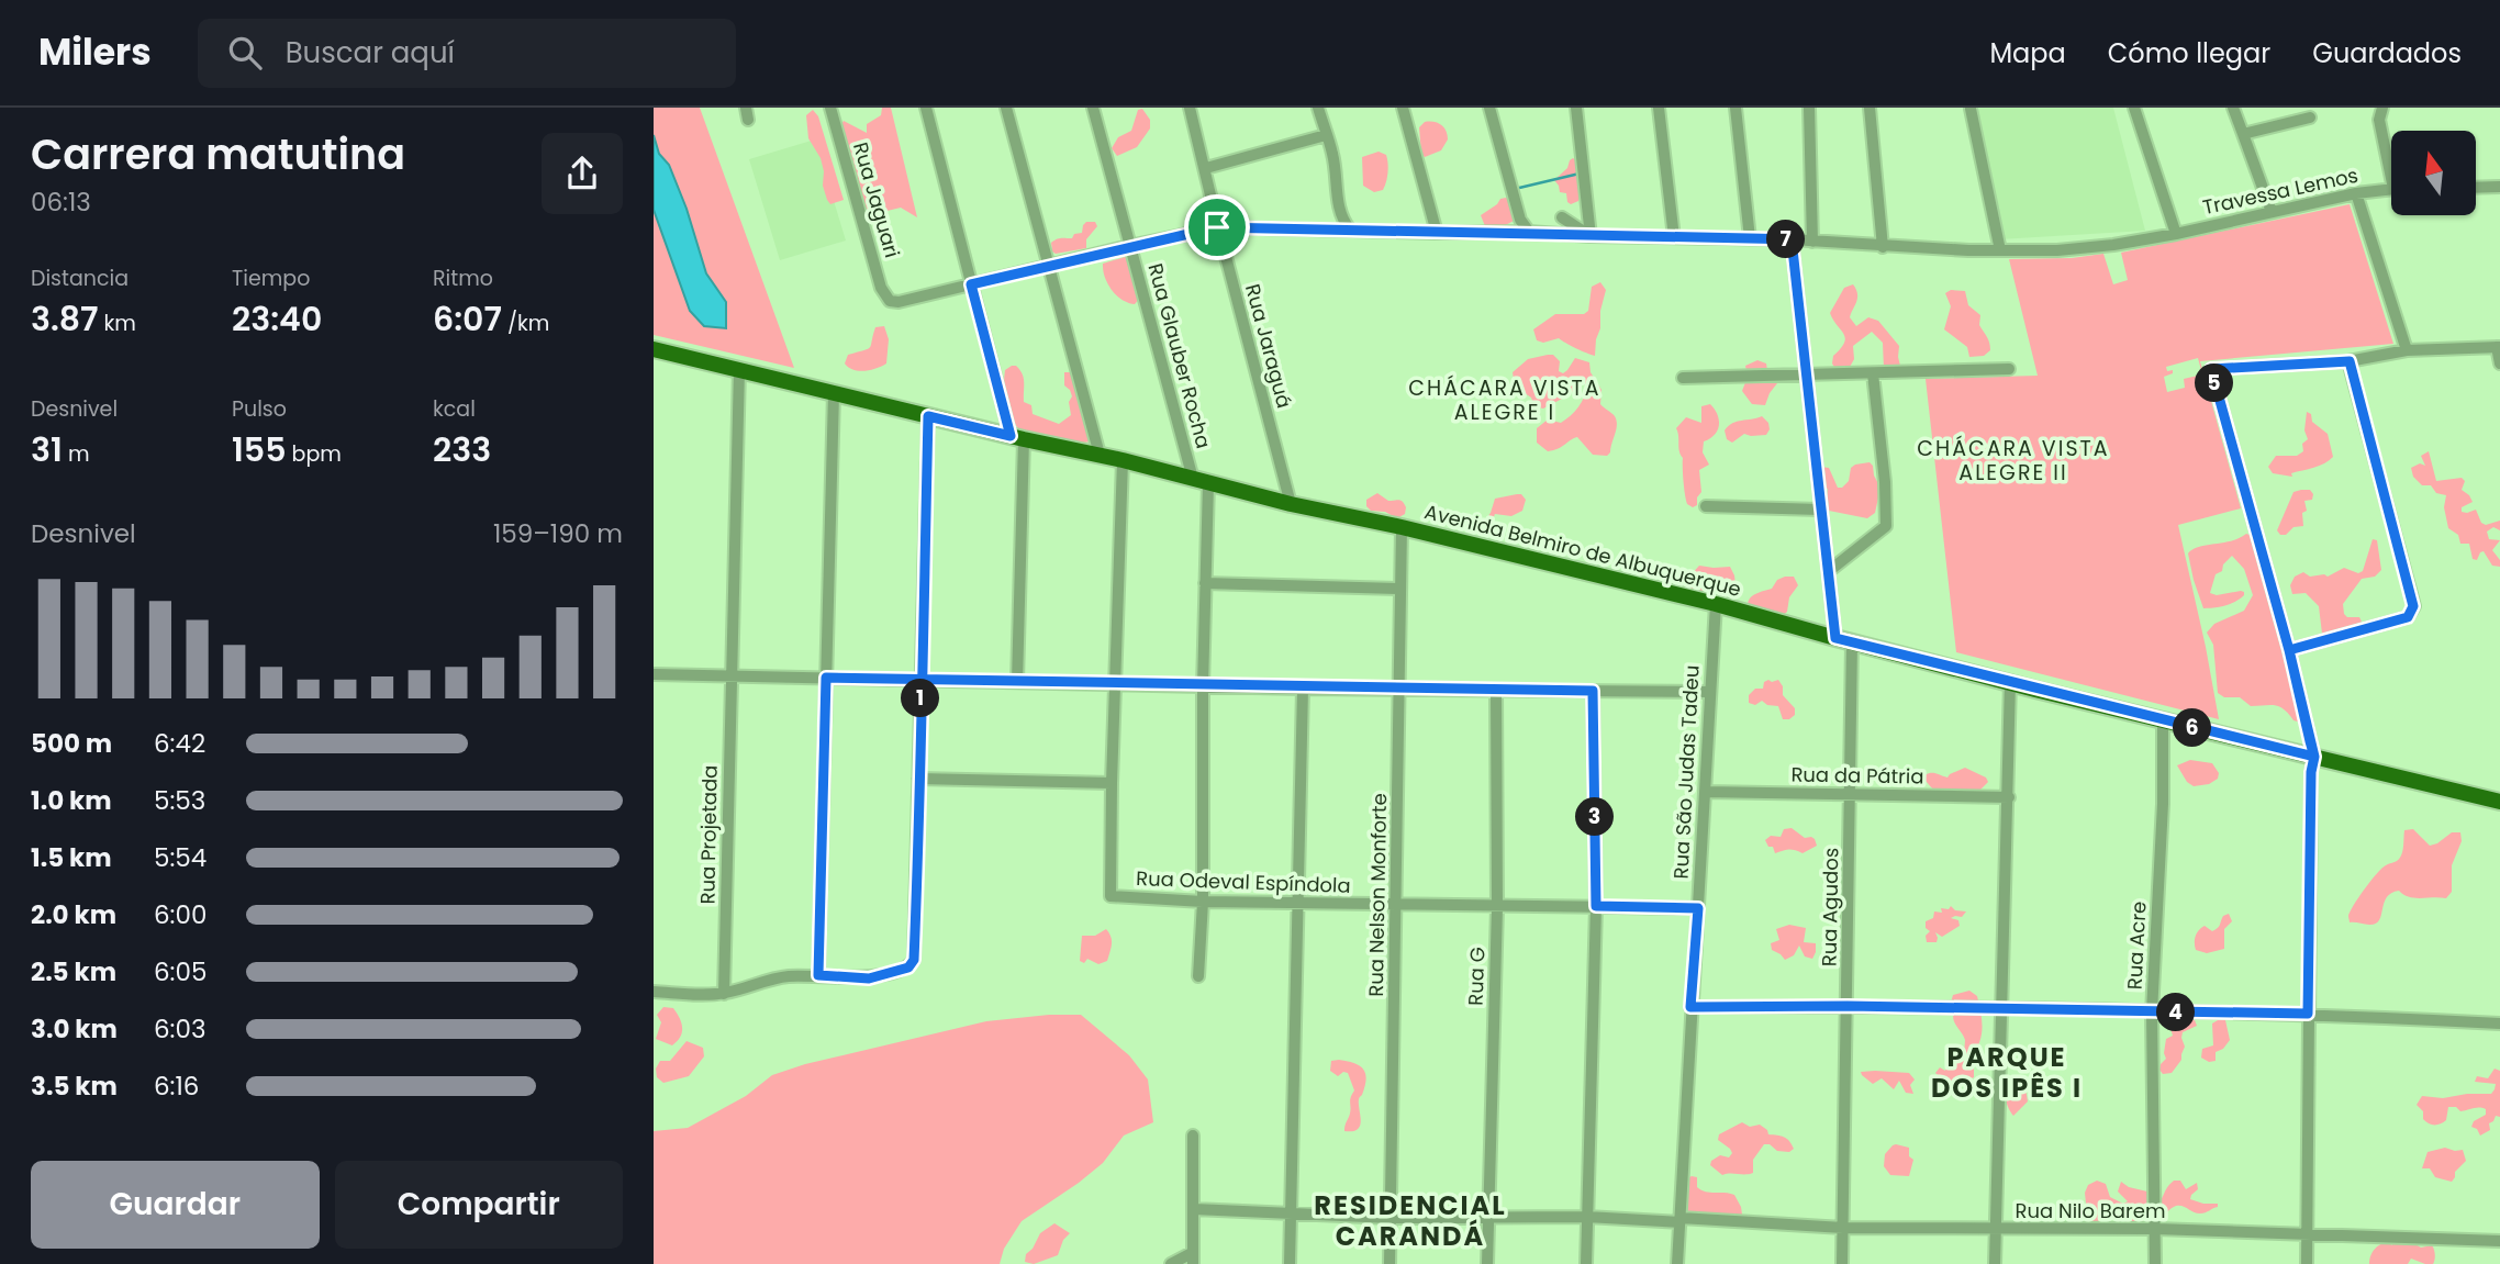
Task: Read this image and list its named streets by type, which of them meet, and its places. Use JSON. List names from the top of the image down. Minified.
{"streets":{"main road":["Avenida Belmiro de Albuquerque"],"street":["Travessa Lemos","Rua Jaguari","Rua Jaraguá","Rua Glauber Rocha","Rua São Judas Tadeu","Rua da Pátria","Rua Projetada","Rua Odeval Espíndola","Rua Nelson Monforte","Rua Agudos","Rua Acre","Rua G","Rua Nilo Barem"]},"crossings":[["Travessa Lemos","Rua Jaguari"],["Travessa Lemos","Rua Jaraguá"],["Travessa Lemos","Rua Glauber Rocha"],["Rua Jaraguá","Avenida Belmiro de Albuquerque"],["Rua Glauber Rocha","Avenida Belmiro de Albuquerque"],["Rua Glauber Rocha","Rua Odeval Espíndola"],["Avenida Belmiro de Albuquerque","Rua São Judas Tadeu"],["Avenida Belmiro de Albuquerque","Rua Projetada"],["Avenida Belmiro de Albuquerque","Rua Nelson Monforte"],["Avenida Belmiro de Albuquerque","Rua Agudos"],["Avenida Belmiro de Albuquerque","Rua Acre"],["Rua São Judas Tadeu","Rua da Pátria"],["Rua São Judas Tadeu","Rua Odeval Espíndola"],["Rua São Judas Tadeu","Rua Nilo Barem"],["Rua da Pátria","Rua Agudos"],["Rua Odeval Espíndola","Rua Nelson Monforte"],["Rua Odeval Espíndola","Rua G"],["Rua Nelson Monforte","Rua Nilo Barem"],["Rua Agudos","Rua Nilo Barem"],["Rua Acre","Rua Nilo Barem"],["Rua G","Rua Nilo Barem"]],"districts":["CHÁCARA VISTA ALEGRE I","CHÁCARA VISTA ALEGRE II","PARQUE DOS IPÊS I","RESIDENCIAL CARANDÁ"],"north":"top","page":{"header":"Milers","search":"Buscar aquí","nav":["Mapa","Cómo llegar","Guardados"],"heading":["Carrera matutina","06:13"],"pins":["7","5","1","6","3","4"],"stats":[["Distancia","3.87 km"],["Tiempo","23:40"],["Ritmo","6:07 /km"],["Desnivel","31 m"],["Pulso","155 bpm"],["kcal","233"]],"chart":["Desnivel","159–190 m"],"list":[{"name":"500 m","note":"6:42"},{"name":"1.0 km","note":"5:53"},{"name":"1.5 km","note":"5:54"},{"name":"2.0 km","note":"6:00"},{"name":"2.5 km","note":"6:05"},{"name":"3.0 km","note":"6:03"},{"name":"3.5 km","note":"6:16"}],"buttons":["Guardar","Compartir"]}}
